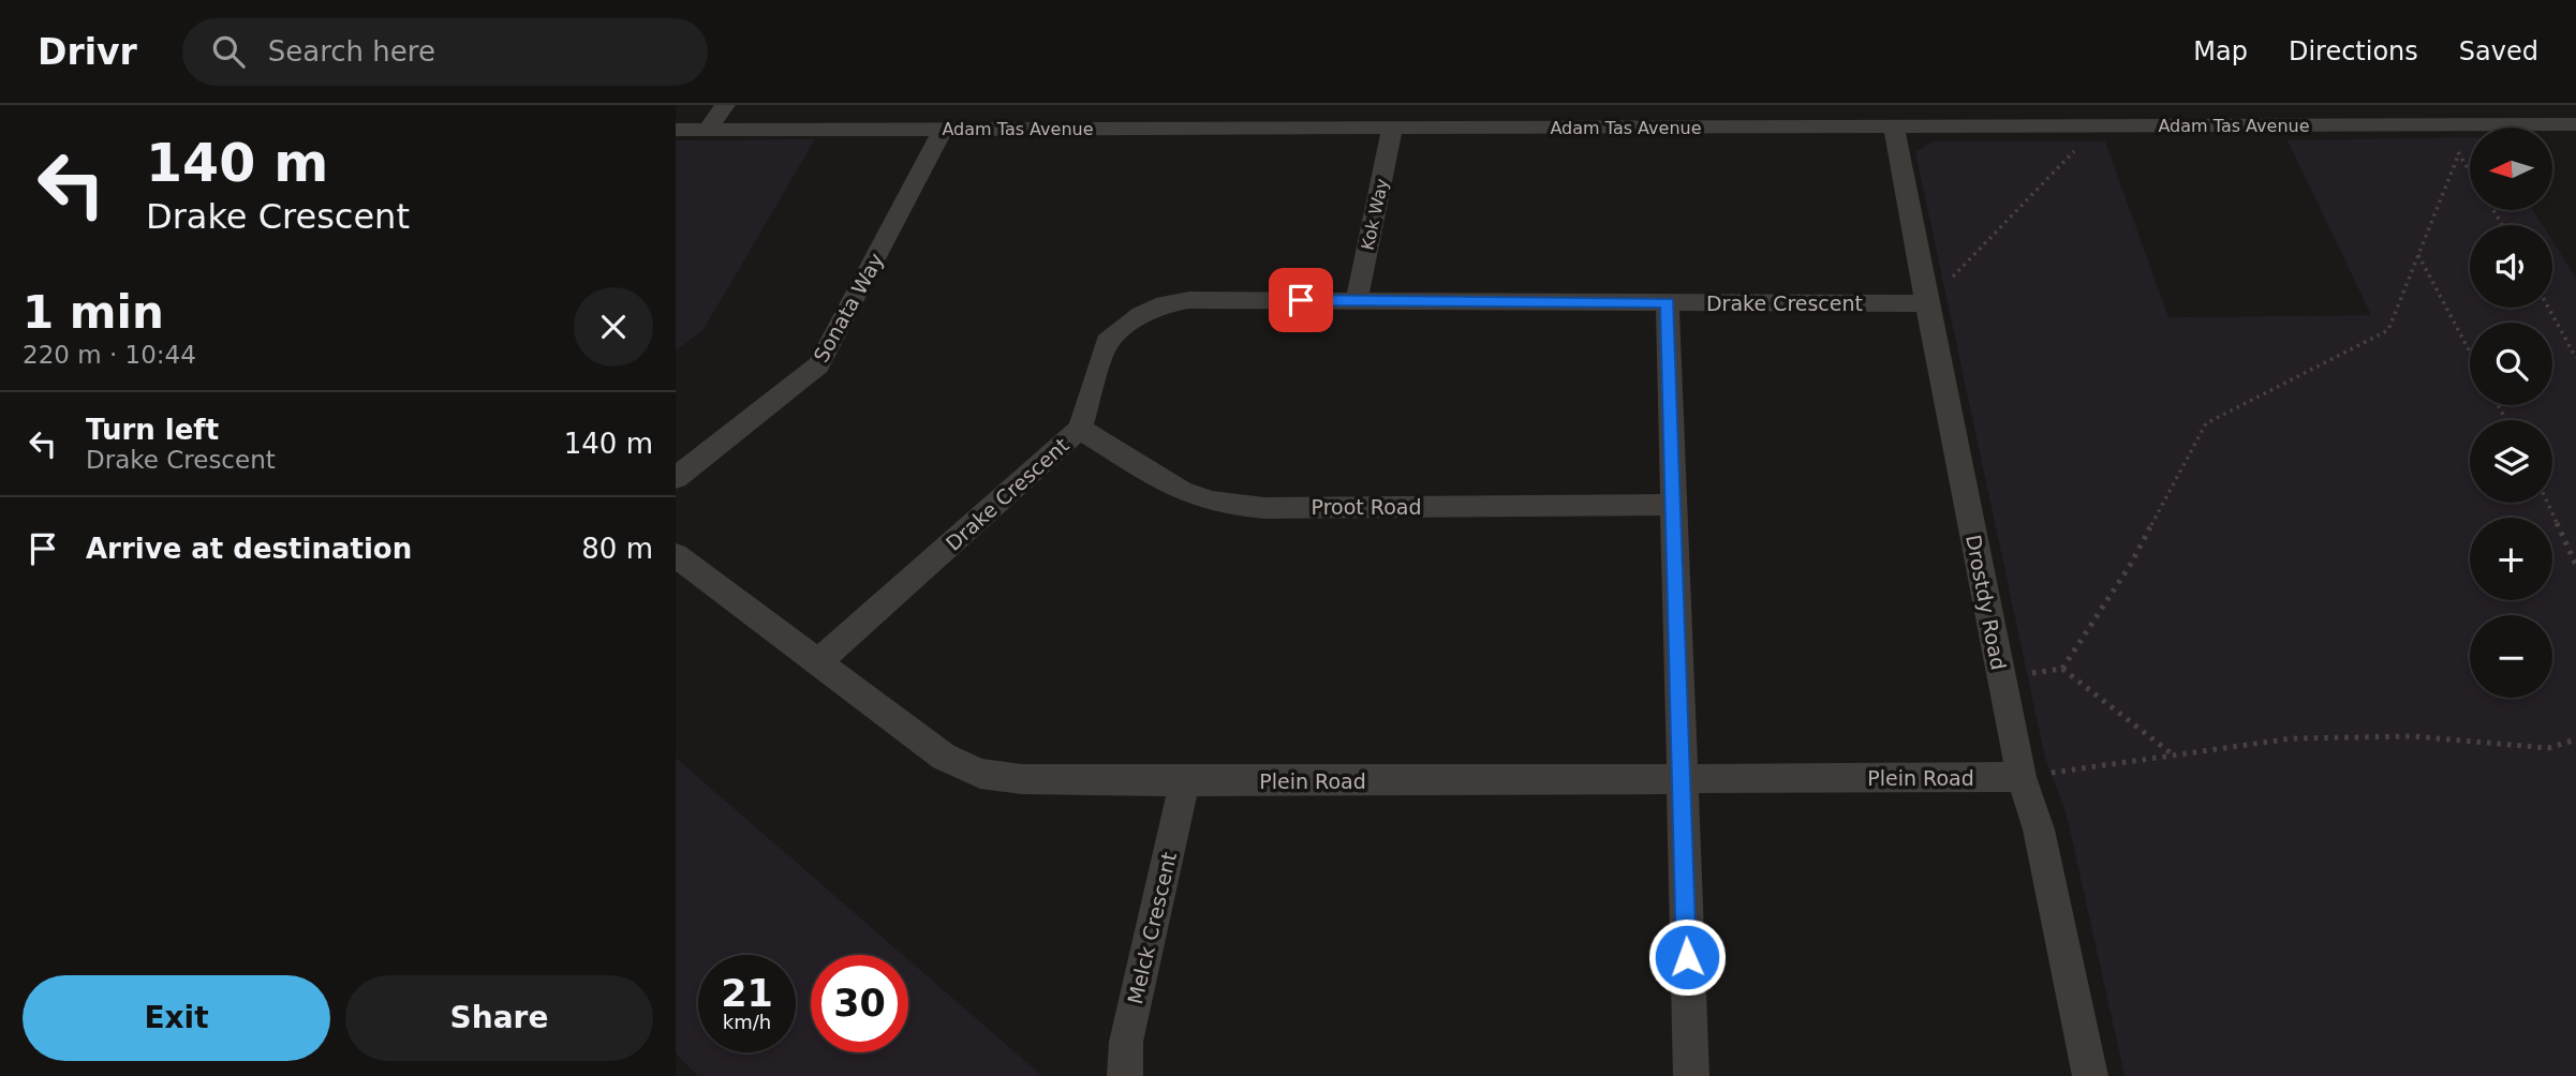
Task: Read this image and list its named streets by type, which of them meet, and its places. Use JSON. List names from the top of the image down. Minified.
{"streets":{"street":["Adam Tas Avenue","Kok Way","Drake Crescent","Sonata Way","Proot Road","Drostdy Road","Plein Road","Melck Crescent"]},"crossings":[["Adam Tas Avenue","Kok Way"],["Adam Tas Avenue","Sonata Way"],["Adam Tas Avenue","Drostdy Road"],["Kok Way","Drake Crescent"],["Drake Crescent","Proot Road"],["Drake Crescent","Drostdy Road"],["Drake Crescent","Plein Road"],["Drostdy Road","Plein Road"],["Plein Road","Melck Crescent"]],"north":"left","page":{"header":"Drivr","search":"Search here","nav":["Map","Directions","Saved"],"turn":["140 m","Drake Crescent"],"map_buttons":["+","−"],"heading":["1 min","220 m · 10:44"],"list":[{"name":"Turn left","note":"Drake Crescent","value":"140 m"},{"name":"Arrive at destination","value":"80 m"}],"speed":"21 km/h","limit":"30","buttons":["Exit","Share"]}}
